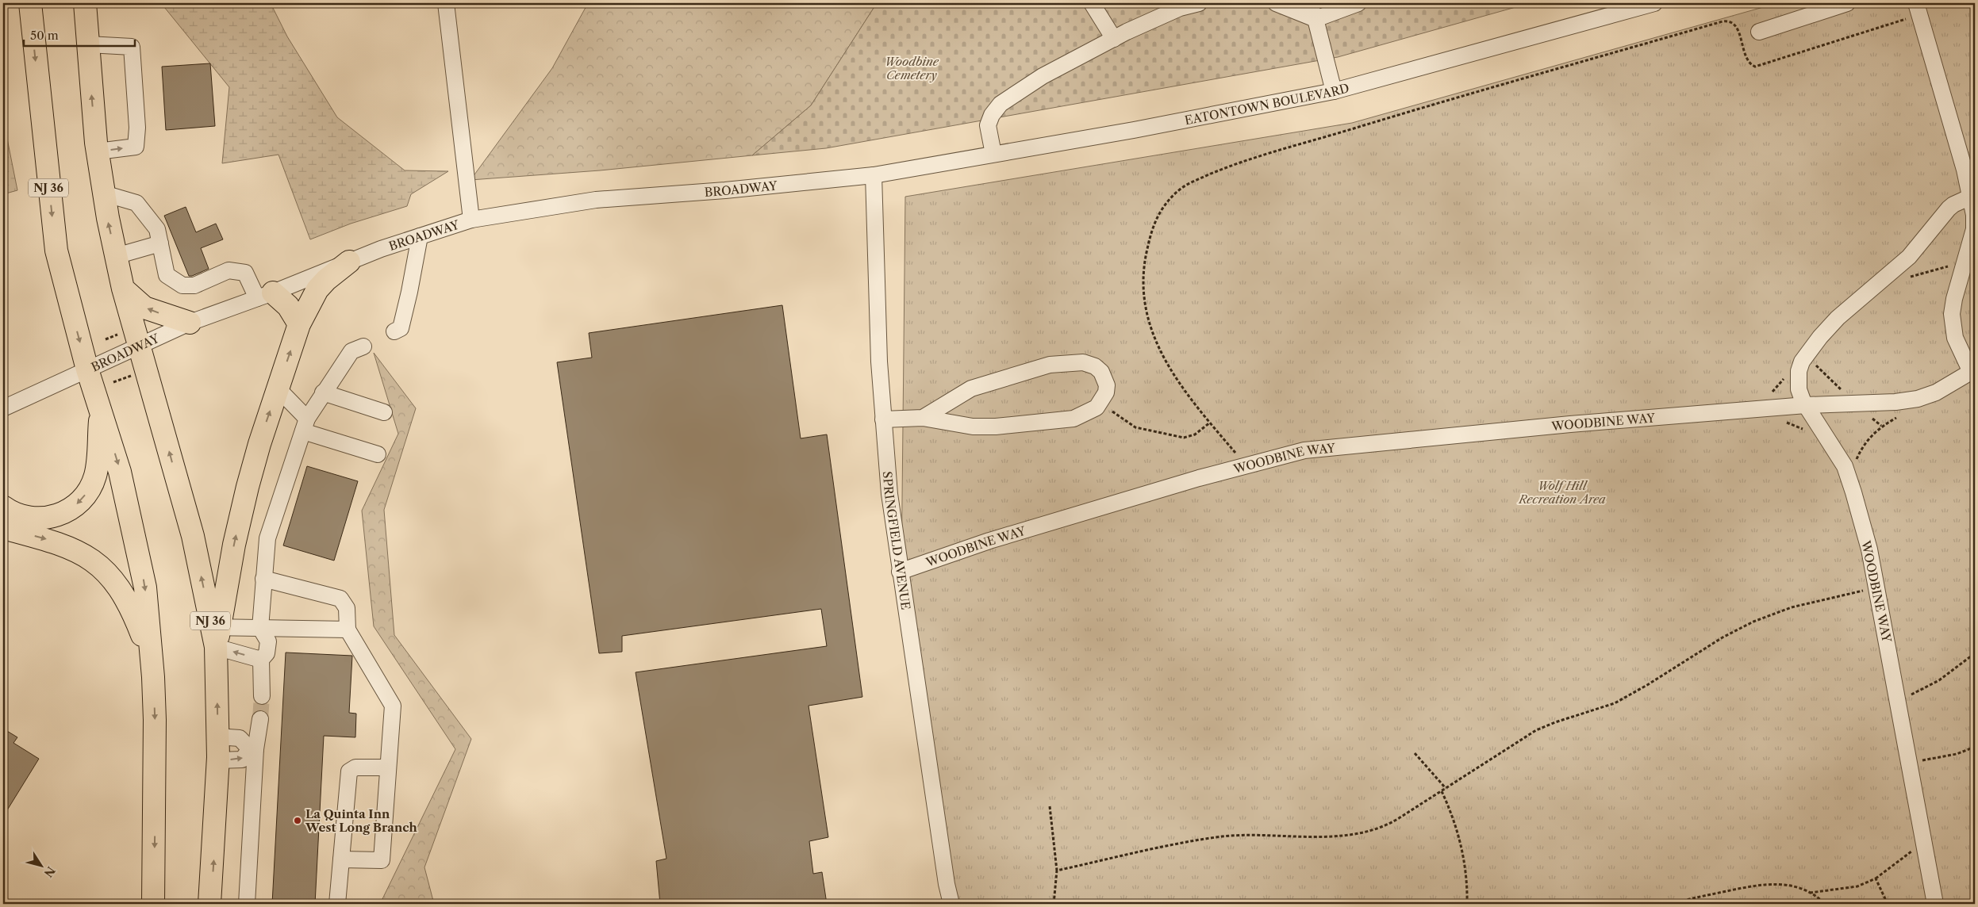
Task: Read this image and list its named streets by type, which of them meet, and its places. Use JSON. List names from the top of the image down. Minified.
{"streets":{"highway":["NJ 36"],"street":["EATONTOWN BOULEVARD","BROADWAY","WOODBINE WAY","SPRINGFIELD AVENUE"]},"crossings":[["EATONTOWN BOULEVARD","BROADWAY"],["EATONTOWN BOULEVARD","SPRINGFIELD AVENUE"],["NJ 36","BROADWAY"],["BROADWAY","SPRINGFIELD AVENUE"],["WOODBINE WAY","SPRINGFIELD AVENUE"]],"parks":["Woodbine Cemetery","Wolf Hill Recreation Area"],"places":["La Quinta Inn West Long Branch"],"scale_bar":"50 m","north":"bottom right"}
